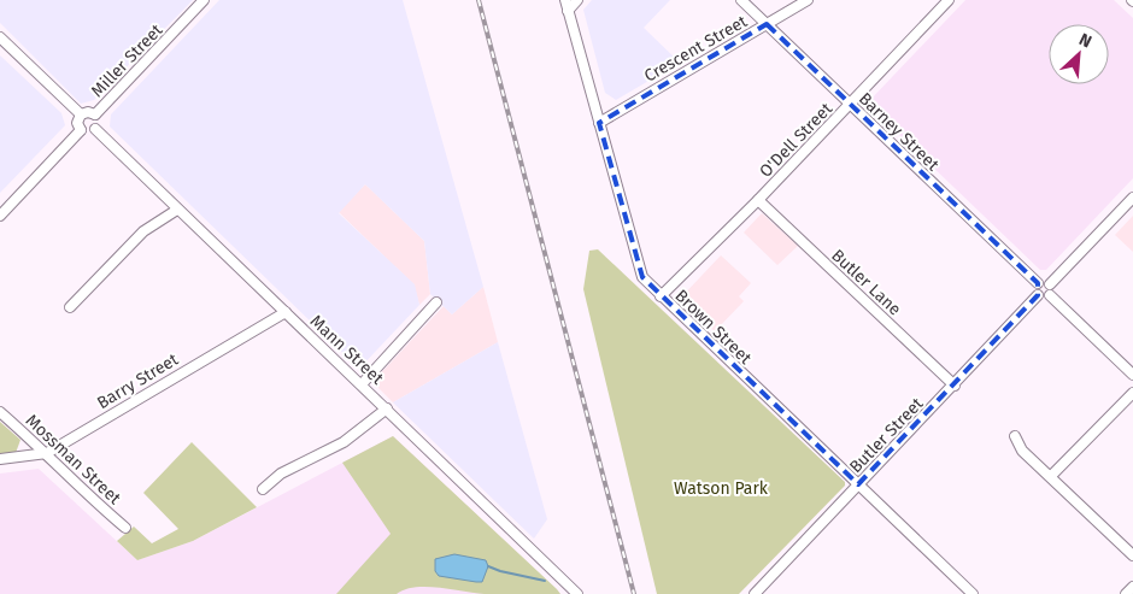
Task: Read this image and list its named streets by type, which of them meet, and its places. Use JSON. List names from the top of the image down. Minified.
{"streets":{"street":["Crescent Street","Miller Street","Barney Street","O'Dell Street","Butler Lane","Brown Street","Mann Street","Barry Street","Butler Street","Mossman Street"]},"crossings":[["Crescent Street","Barney Street"],["Crescent Street","Brown Street"],["Miller Street","Mann Street"],["Barney Street","O'Dell Street"],["Barney Street","Butler Street"],["O'Dell Street","Butler Lane"],["O'Dell Street","Brown Street"],["Butler Lane","Butler Street"],["Brown Street","Butler Street"],["Mann Street","Barry Street"],["Barry Street","Mossman Street"]],"parks":["Watson Park"],"north":"top right"}
